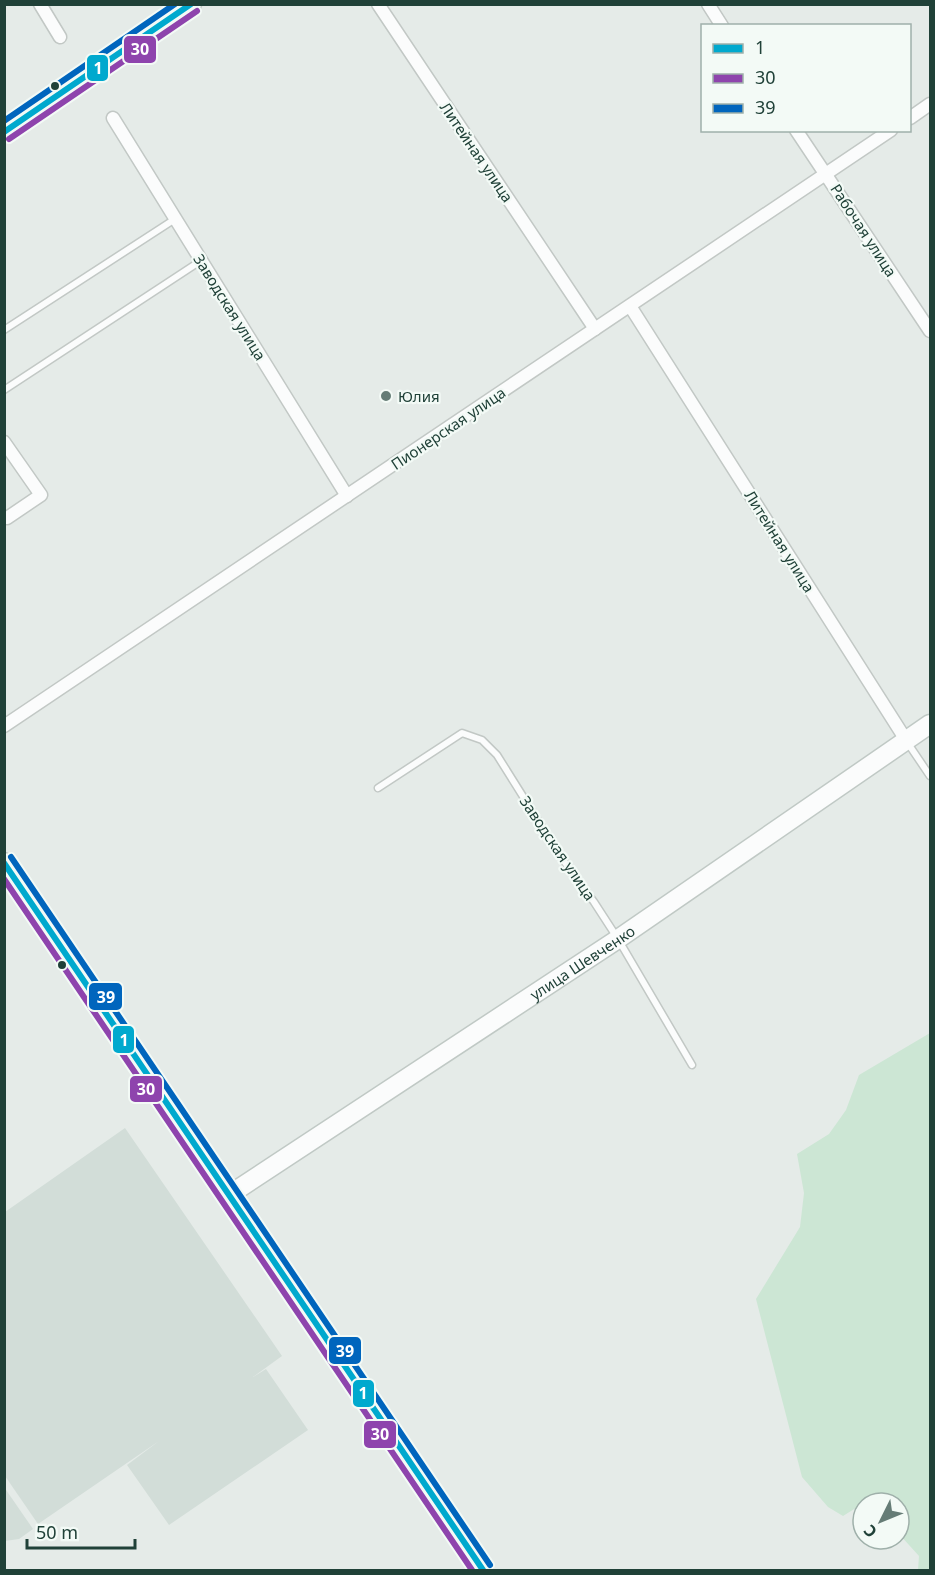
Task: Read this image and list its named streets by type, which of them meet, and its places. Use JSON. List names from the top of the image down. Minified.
{"streets":{"main road":["улица Шевченко"],"street":["Литейная улица","Рабочая улица","Заводская улица","Пионерская улица"]},"crossings":[["Литейная улица","Пионерская улица"],["Литейная улица","улица Шевченко"],["Рабочая улица","Пионерская улица"],["Заводская улица","Пионерская улица"],["Заводская улица","улица Шевченко"]],"places":["Юлия"],"lines":["transit line 1","transit line 39","transit line 30"],"legend":["1","30","39"],"scale_bar":"50 m","north":"bottom left"}
